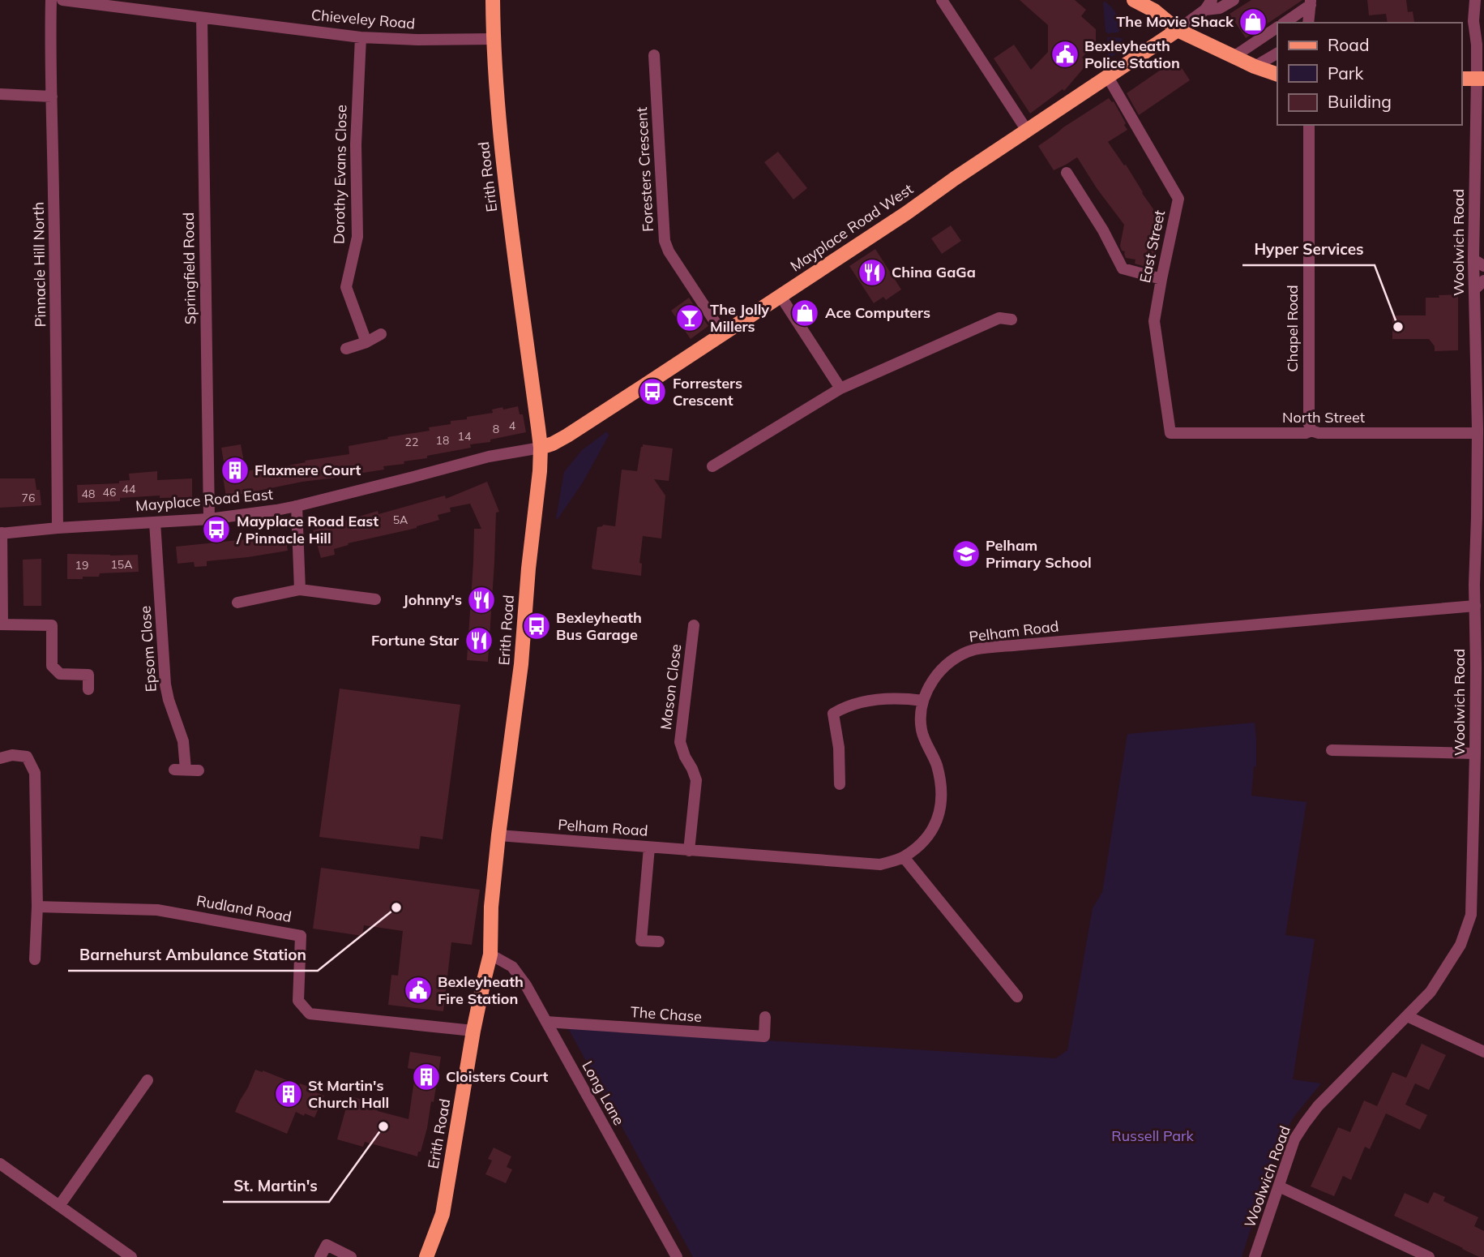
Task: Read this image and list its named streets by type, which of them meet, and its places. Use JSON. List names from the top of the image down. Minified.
{"streets":{"main road":["Erith Road","Mayplace Road West"],"street":["Chieveley Road","Foresters Crescent","Dorothy Evans Close","Woolwich Road","East Street","Pinnacle Hill North","Springfield Road","Chapel Road","North Street","Mayplace Road East","Pelham Road","Epsom Close","Mason Close","Rudland Road","The Chase","Long Lane"]},"crossings":[["Chieveley Road","Dorothy Evans Close"],["Chieveley Road","Erith Road"],["Chieveley Road","Springfield Road"],["Foresters Crescent","Mayplace Road West"],["Erith Road","Mayplace Road West"],["Erith Road","Mayplace Road East"],["Erith Road","Pelham Road"],["Erith Road","Rudland Road"],["Erith Road","Long Lane"],["Mayplace Road West","East Street"],["Mayplace Road West","Mayplace Road East"],["Woolwich Road","North Street"],["Woolwich Road","Pelham Road"],["East Street","North Street"],["Pinnacle Hill North","Mayplace Road East"],["Springfield Road","Mayplace Road East"],["Chapel Road","North Street"],["Mayplace Road East","Epsom Close"],["Pelham Road","Mason Close"],["The Chase","Long Lane"]],"parks":["Russell Park"],"places":{"shop":["The Movie Shack","Ace Computers"],"public building":["Bexleyheath Police Station","Bexleyheath Fire Station"],"restaurant":["China GaGa","Johnny's","Fortune Star"],"bar":["The Jolly Millers"],"other":["Hyper Services","Barnehurst Ambulance Station","St. Martin's"],"bus stop":["Forresters Crescent","Mayplace Road East / Pinnacle Hill","Bexleyheath Bus Garage"],"building":["Flaxmere Court","Cloisters Court","St Martin's Church Hall"],"school or university":["Pelham Primary School"]},"house_numbers":["4","8","14","18","22","44","46","48","76","5A","15A","19"],"legend":["Road","Park","Building"]}
